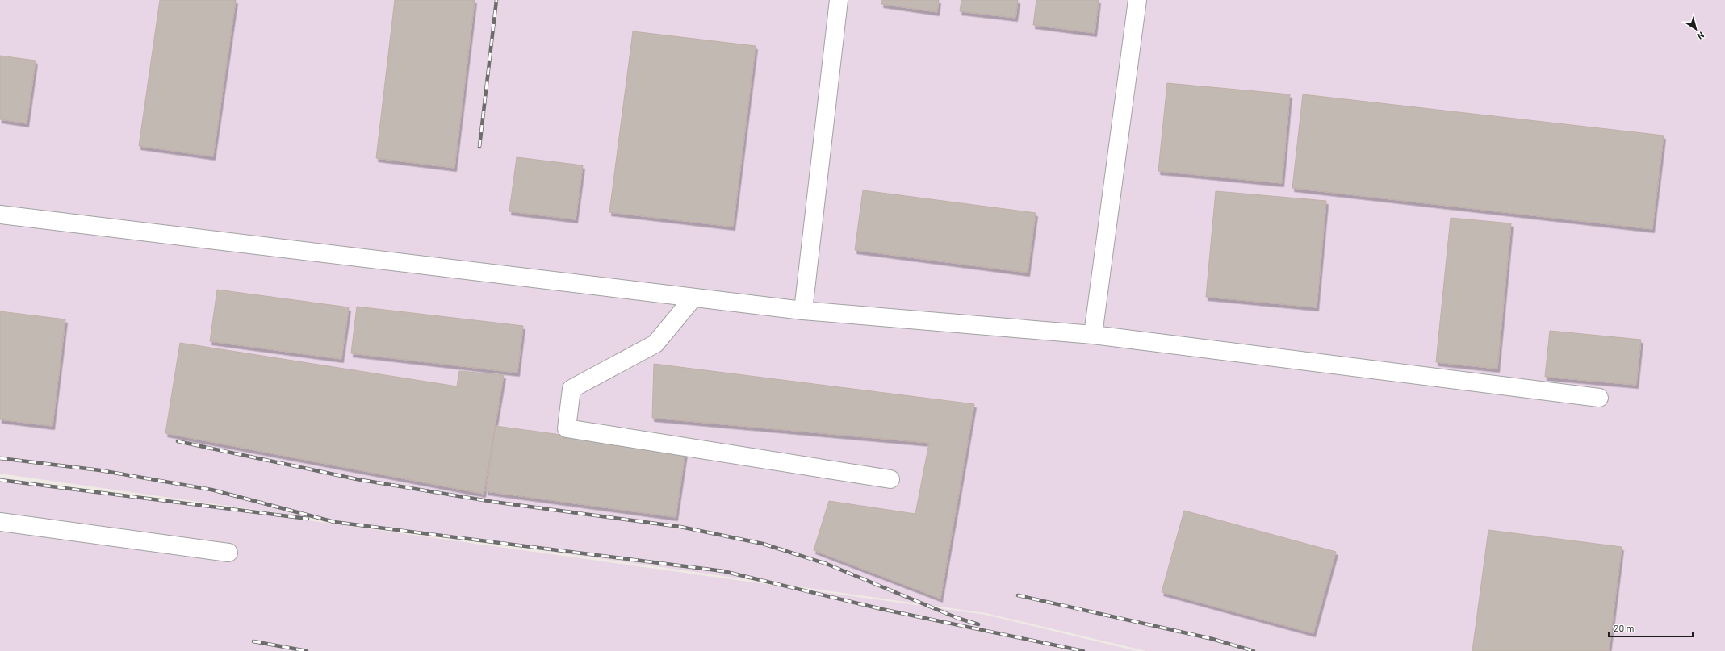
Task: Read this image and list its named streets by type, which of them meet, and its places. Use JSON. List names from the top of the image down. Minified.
{"scale_bar":"20 m","north":"bottom right"}
